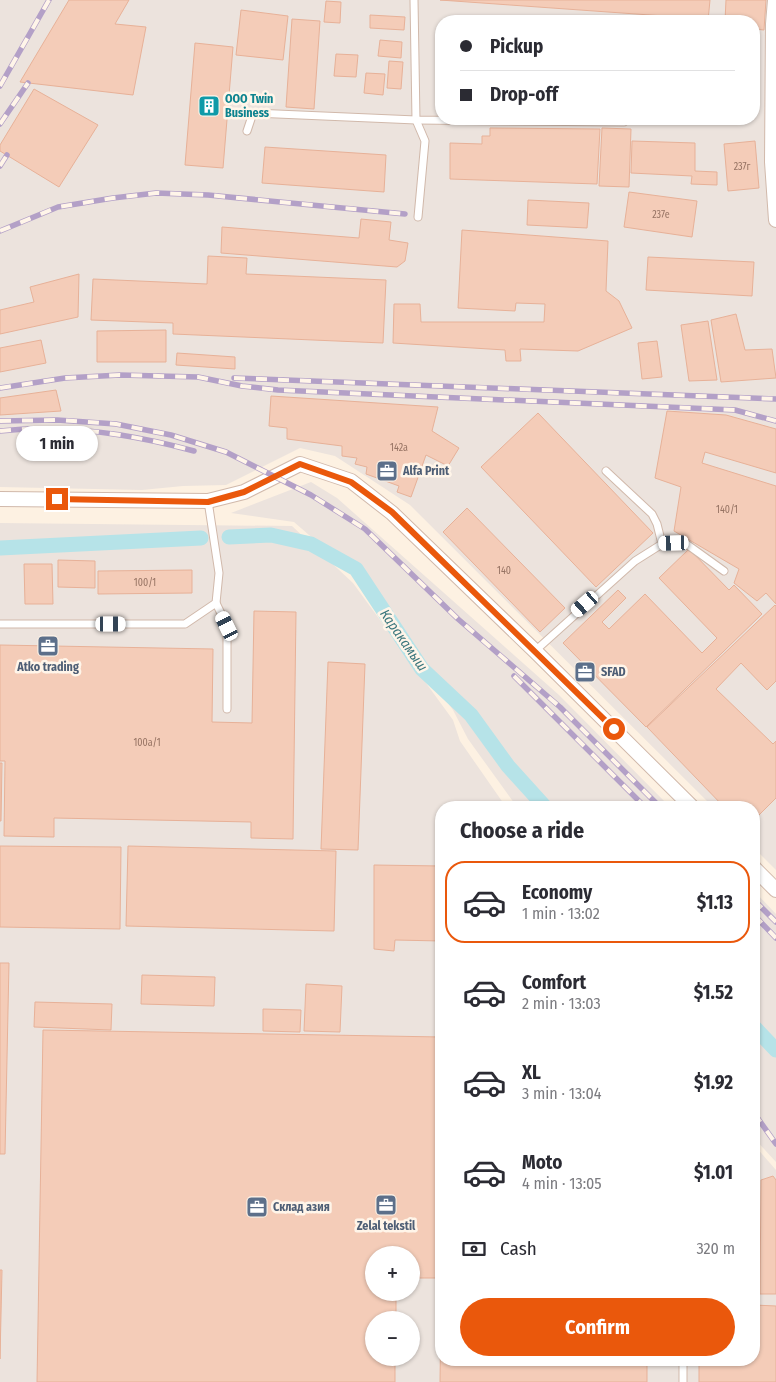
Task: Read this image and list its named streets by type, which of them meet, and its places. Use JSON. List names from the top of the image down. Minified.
{"water":["Каракамыш"],"places":{"building":["ООО Twin Business"],"office":["Alfa Print","Atko trading","SFAD","Zelal tekstil","Склад азия"]},"house_numbers":["237г","237e","142a","140/1","140","100/1","100a/1"],"page":{"banner":["Pickup","Drop-off"],"bubble":"1 min","heading":"Choose a ride","list":[{"name":"Economy","note":"1 min · 13:02","value":"$1.13"},{"name":"Comfort","note":"2 min · 13:03","value":"$1.52"},{"name":"XL","note":"3 min · 13:04","value":"$1.92"},{"name":"Moto","note":"4 min · 13:05","value":"$1.01"}],"pay":["Cash","320 m"],"map_buttons":["+","−"],"buttons":"Confirm"}}
